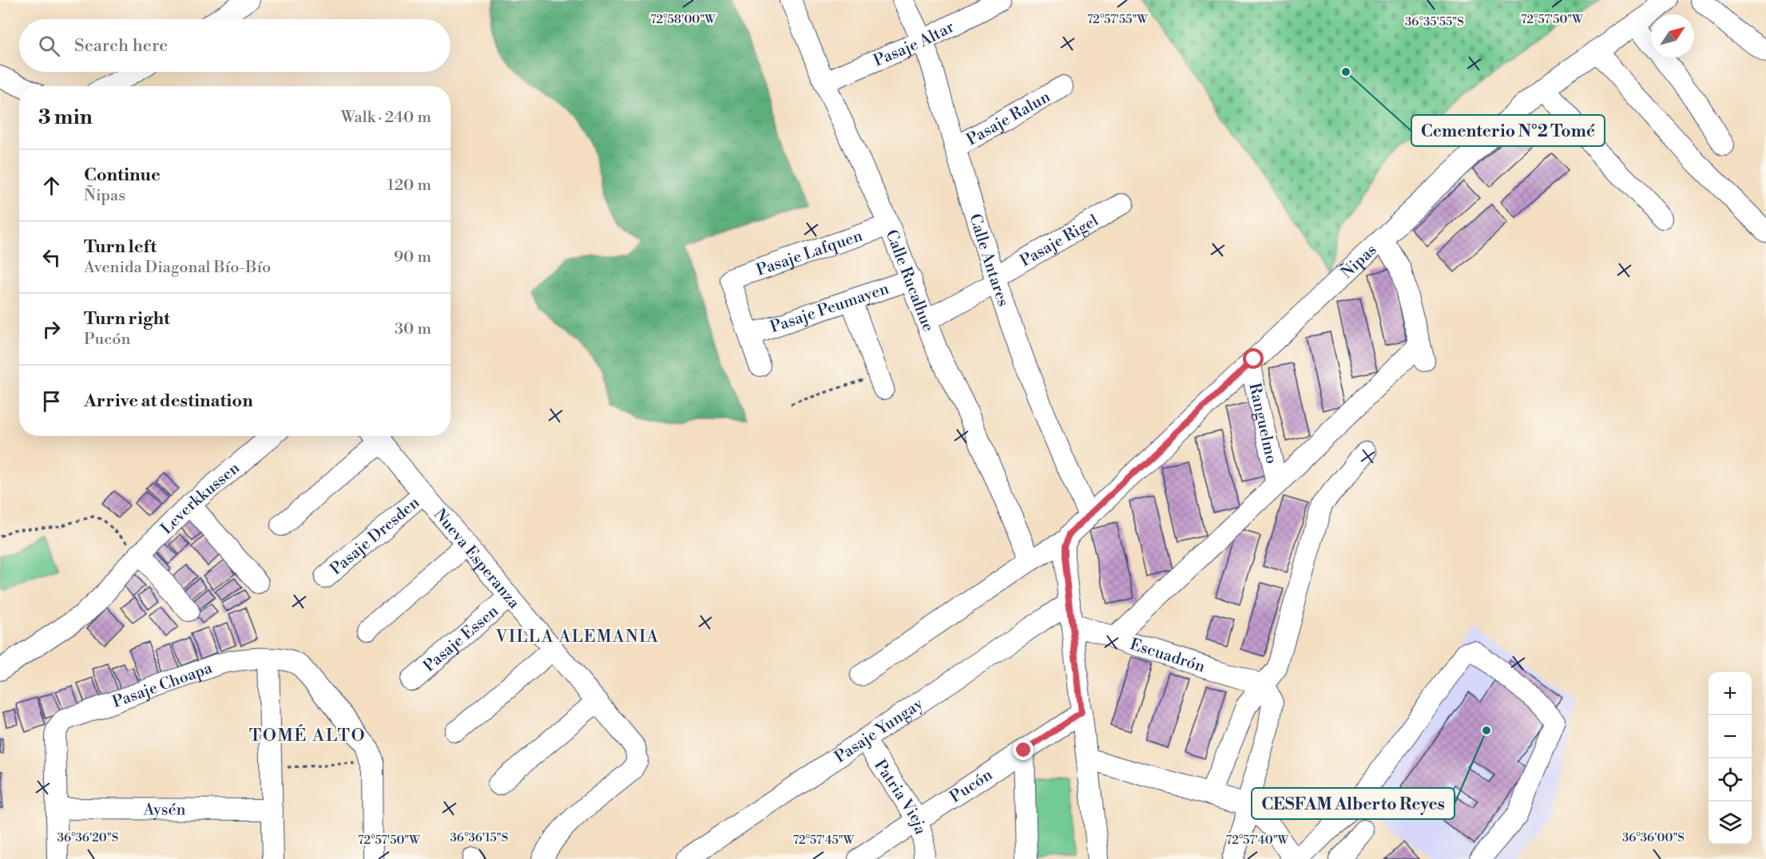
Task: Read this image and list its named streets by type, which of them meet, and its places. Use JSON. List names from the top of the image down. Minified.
{"streets":{"street":["Pasaje Altar","Pasaje Ralun","Pasaje Rigel","Pasaje Lafquen","Calle Antares","Ñipas","Calle Rucalhue","Pasaje Peumayen","Ranguelmo","Leverkkussen","Pasaje Dresden","Nueva Esperanza","Pasaje Essen","Escuadrón","Pasaje Choapa","Pasaje Yungay","Pucón","Patria Vieja","Aysén"]},"crossings":[["Pasaje Altar","Calle Antares"],["Pasaje Altar","Calle Rucalhue"],["Pasaje Ralun","Calle Antares"],["Pasaje Rigel","Calle Antares"],["Pasaje Lafquen","Calle Rucalhue"],["Pasaje Lafquen","Pasaje Peumayen"],["Calle Antares","Ñipas"],["Ñipas","Ranguelmo"],["Calle Rucalhue","Pasaje Peumayen"],["Pasaje Dresden","Nueva Esperanza"],["Nueva Esperanza","Pasaje Essen"],["Pasaje Choapa","Aysén"],["Pasaje Yungay","Patria Vieja"],["Pucón","Patria Vieja"]],"districts":["VILLA ALEMANIA","TOMÉ ALTO"],"places":["Cementerio N°2 Tomé","CESFAM Alberto Reyes"],"north":"top right","page":{"search":"Search here","heading":["3 min","Walk · 240 m"],"list":[["Continue","Ñipas","120 m"],["Turn left","Avenida Diagonal Bío-Bío","90 m"],["Turn right","Pucón","30 m"],"Arrive at destination"],"map_buttons":["+","−"]},"coordinates":["72°57'50\"W","72°58'00\"W","72°57'55\"W","36°35'55\"S","36°36'20\"S","36°36'15\"S","36°36'00\"S","72°57'45\"W","72°57'40\"W"]}
